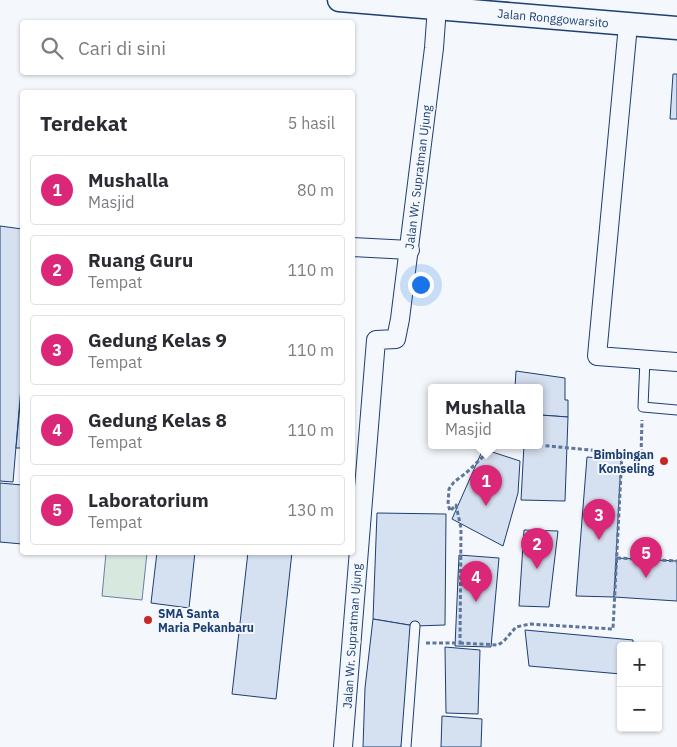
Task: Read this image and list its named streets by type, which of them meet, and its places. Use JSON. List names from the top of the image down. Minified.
{"streets":{"street":["Jalan Ronggowarsito","Jalan Wr. Supratman Ujung"]},"crossings":[["Jalan Ronggowarsito","Jalan Wr. Supratman Ujung"]],"places":["Bimbingan Konseling","SMA Santa Maria Pekanbaru"],"page":{"search":"Cari di sini","heading":["Terdekat","5 hasil"],"list":[{"mark":"1","name":"Mushalla","note":"Masjid","value":"80 m"},{"mark":"2","name":"Ruang Guru","note":"Tempat","value":"110 m"},{"mark":"3","name":"Gedung Kelas 9","note":"Tempat","value":"110 m"},{"mark":"4","name":"Gedung Kelas 8","note":"Tempat","value":"110 m"},{"mark":"5","name":"Laboratorium","note":"Tempat","value":"130 m"}],"popup":["Mushalla","Masjid"],"pins":["1","3","2","5","4"],"map_buttons":["+","−"]}}
